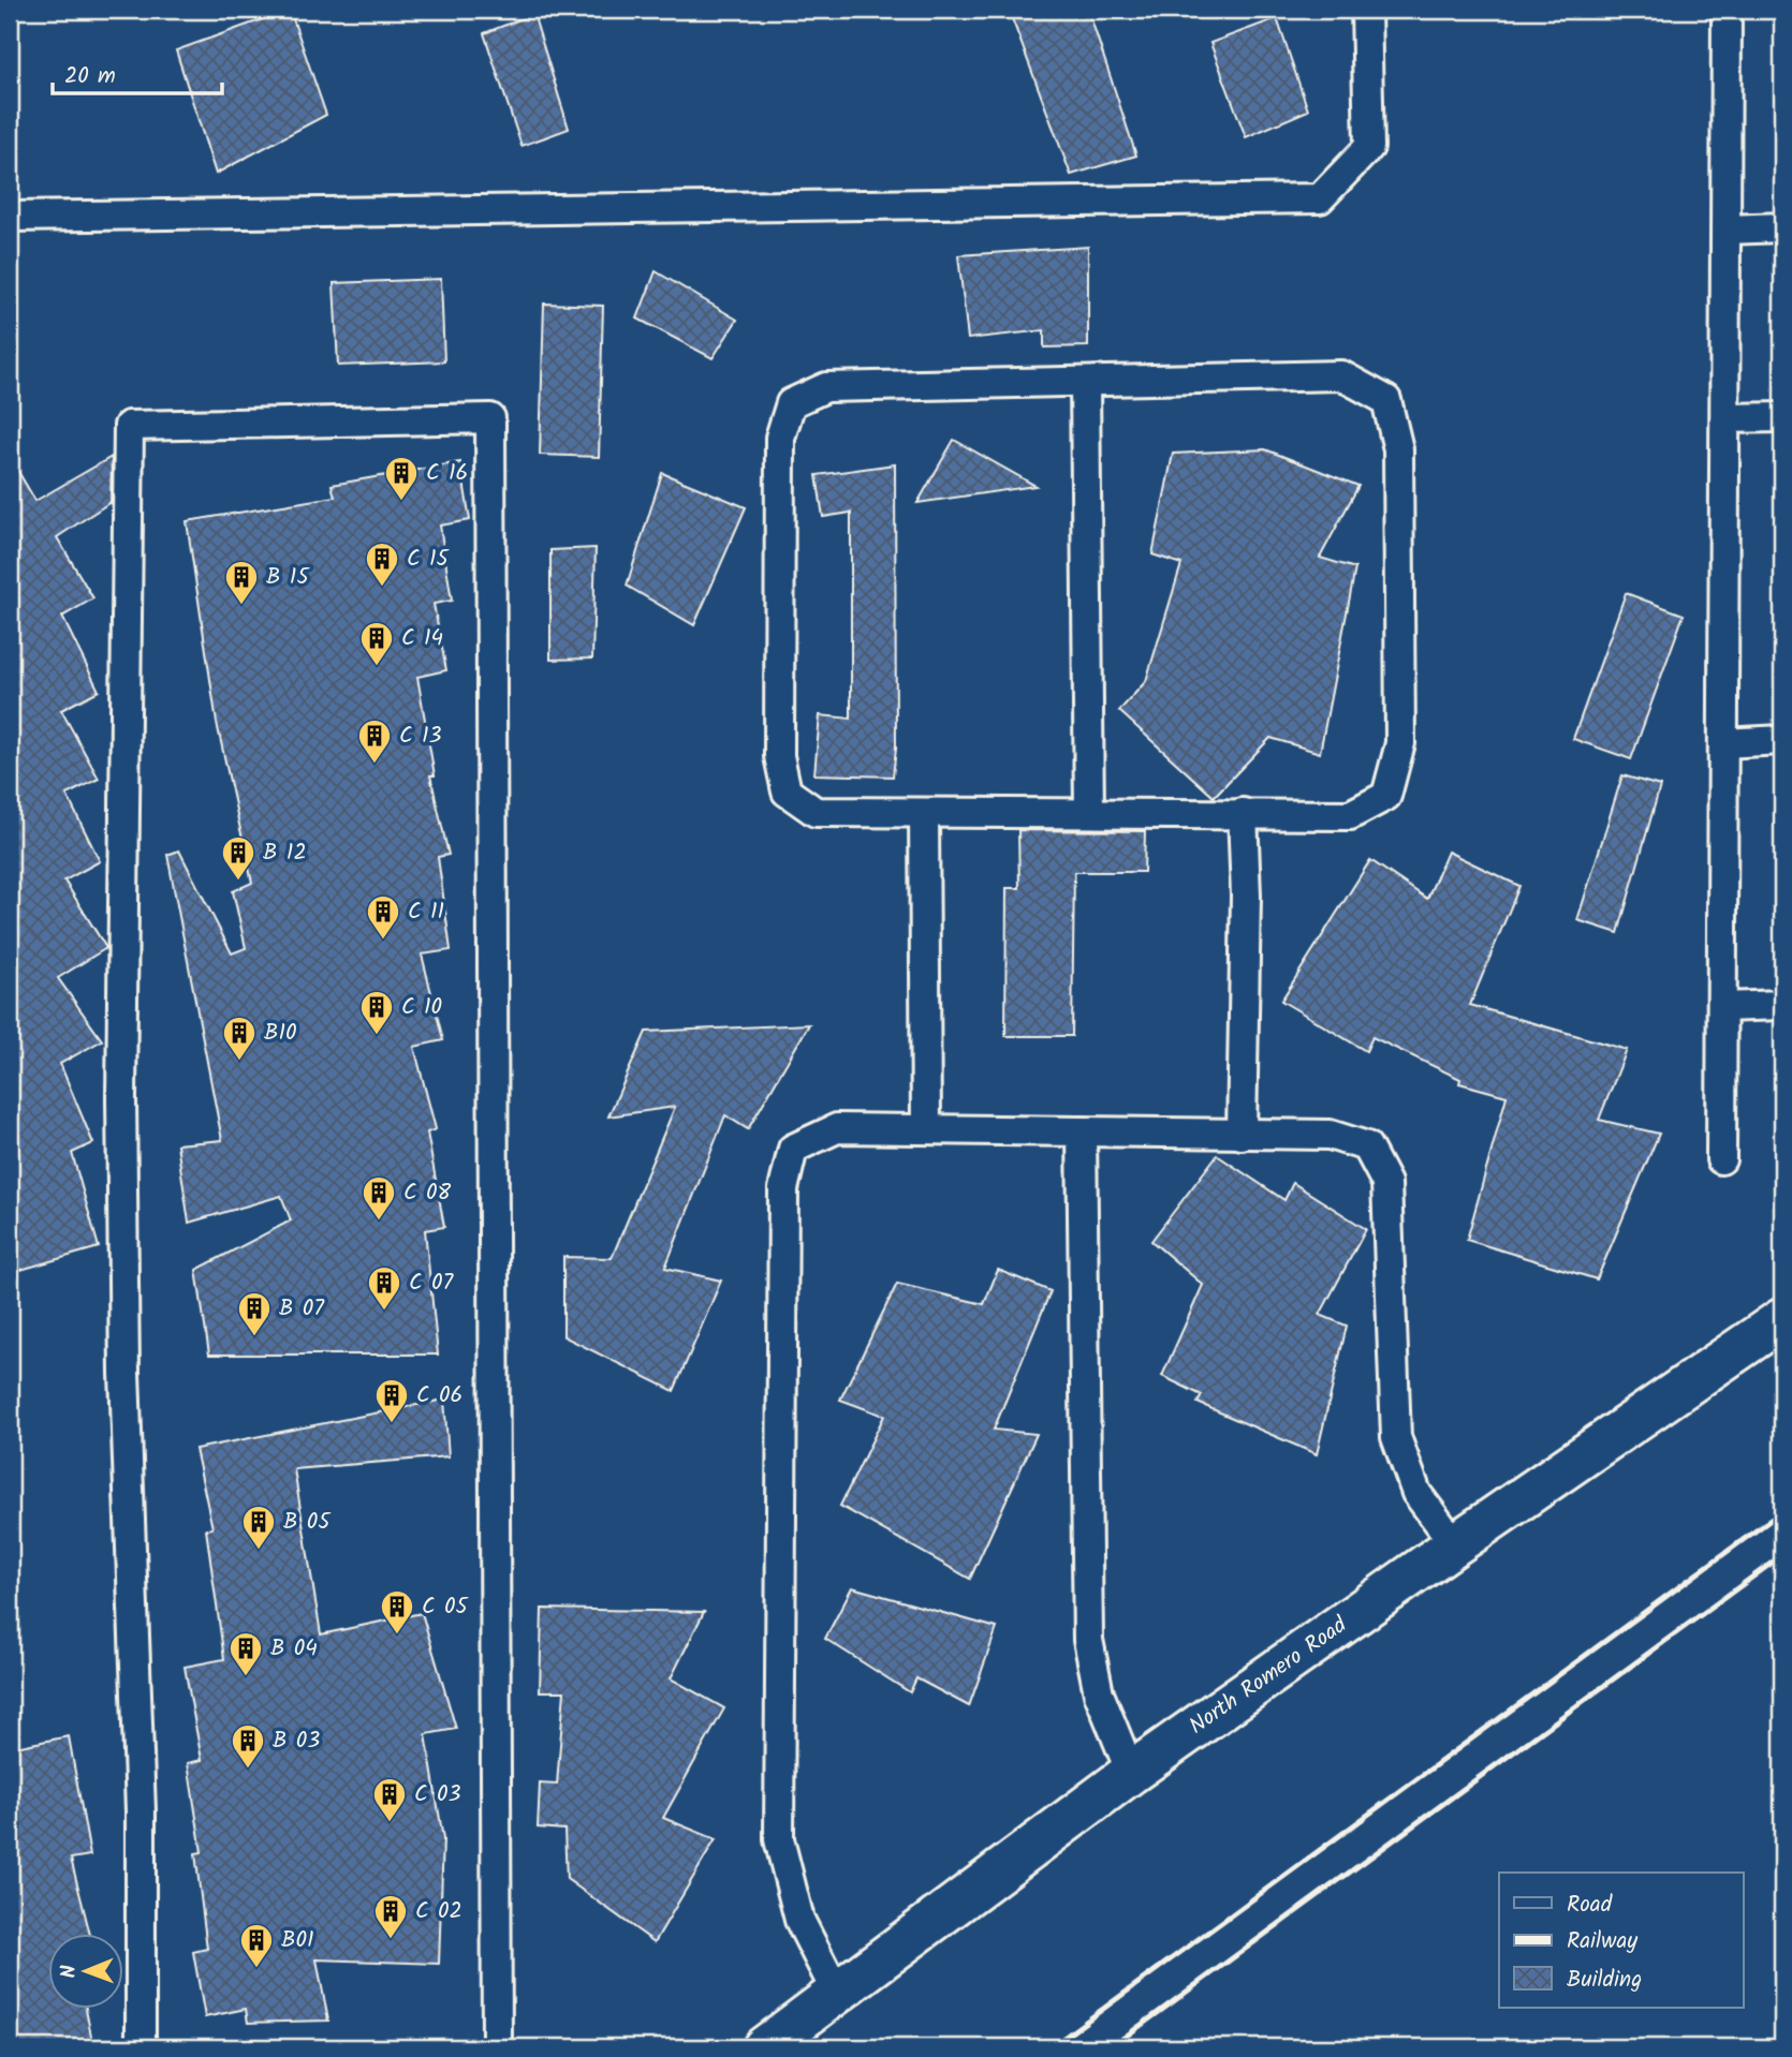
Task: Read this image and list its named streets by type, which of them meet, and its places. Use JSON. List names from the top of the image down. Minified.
{"streets":{"street":["North Romero Road"]},"places":{"building":["C 16","C 15","B 15","C 14","C 13","B 12","C 11","C 10","B10","C 08","C 07","B 07","C 06","B 05","C 05","B 04","B 03","C 03","C 02","B01"]},"legend":["Road","Railway","Building"],"scale_bar":"20 m","north":"left"}
